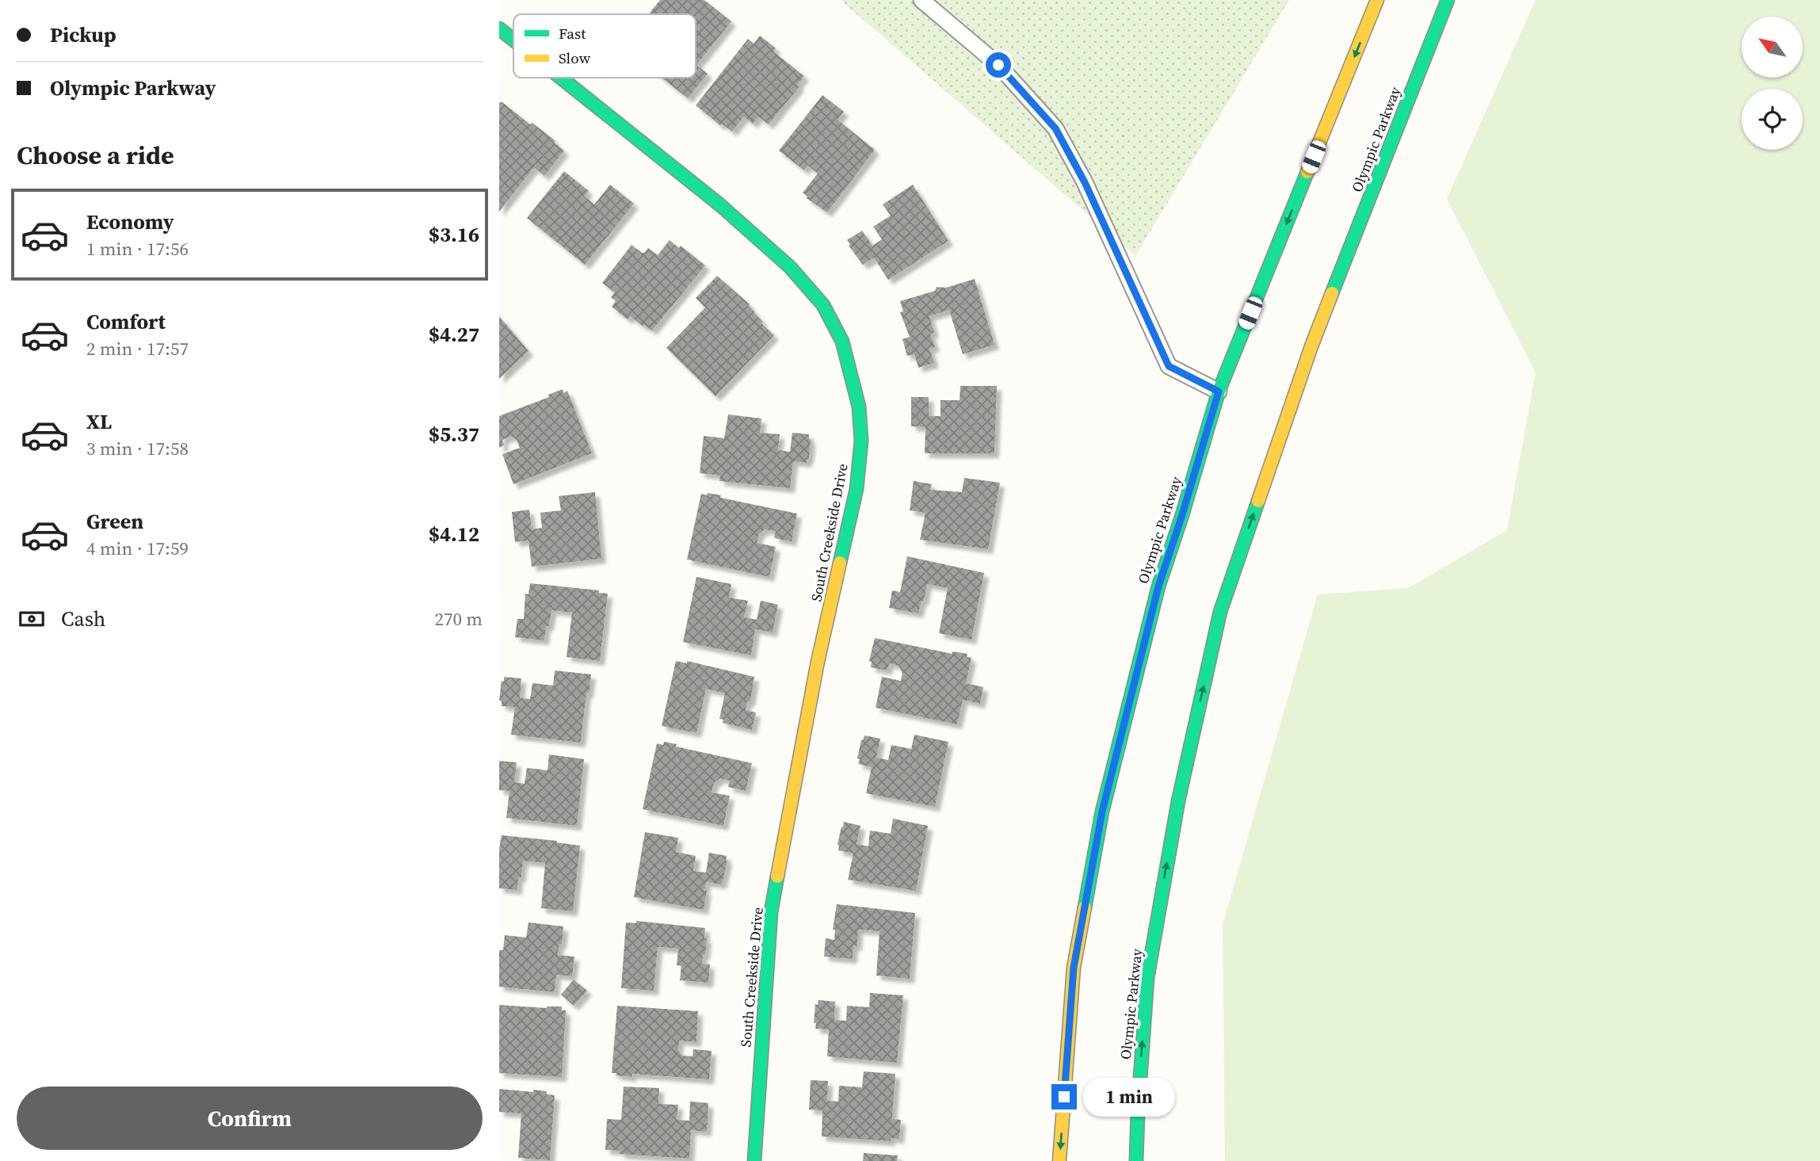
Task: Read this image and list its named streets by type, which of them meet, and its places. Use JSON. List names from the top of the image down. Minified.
{"streets":{"main road":["Olympic Parkway","South Creekside Drive"]},"legend":["Fast","Slow"],"north":"top left","page":{"banner":["Pickup","Olympic Parkway"],"heading":"Choose a ride","list":[{"name":"Economy","note":"1 min · 17:56","value":"$3.16"},{"name":"Comfort","note":"2 min · 17:57","value":"$4.27"},{"name":"XL","note":"3 min · 17:58","value":"$5.37"},{"name":"Green","note":"4 min · 17:59","value":"$4.12"}],"pay":["Cash","270 m"],"buttons":"Confirm","bubble":"1 min"}}
